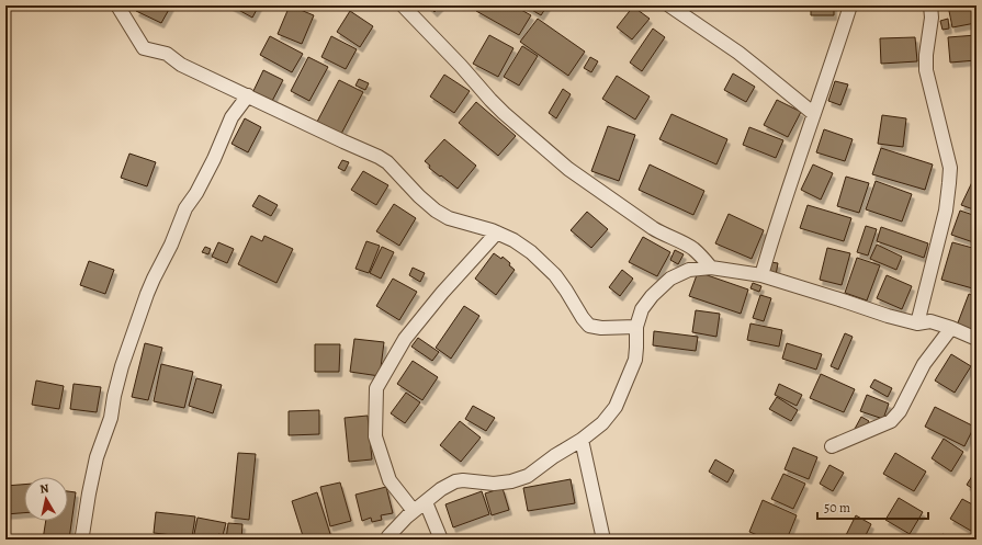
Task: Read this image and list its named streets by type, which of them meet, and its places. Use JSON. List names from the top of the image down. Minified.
{"scale_bar":"50 m","north":"top"}
